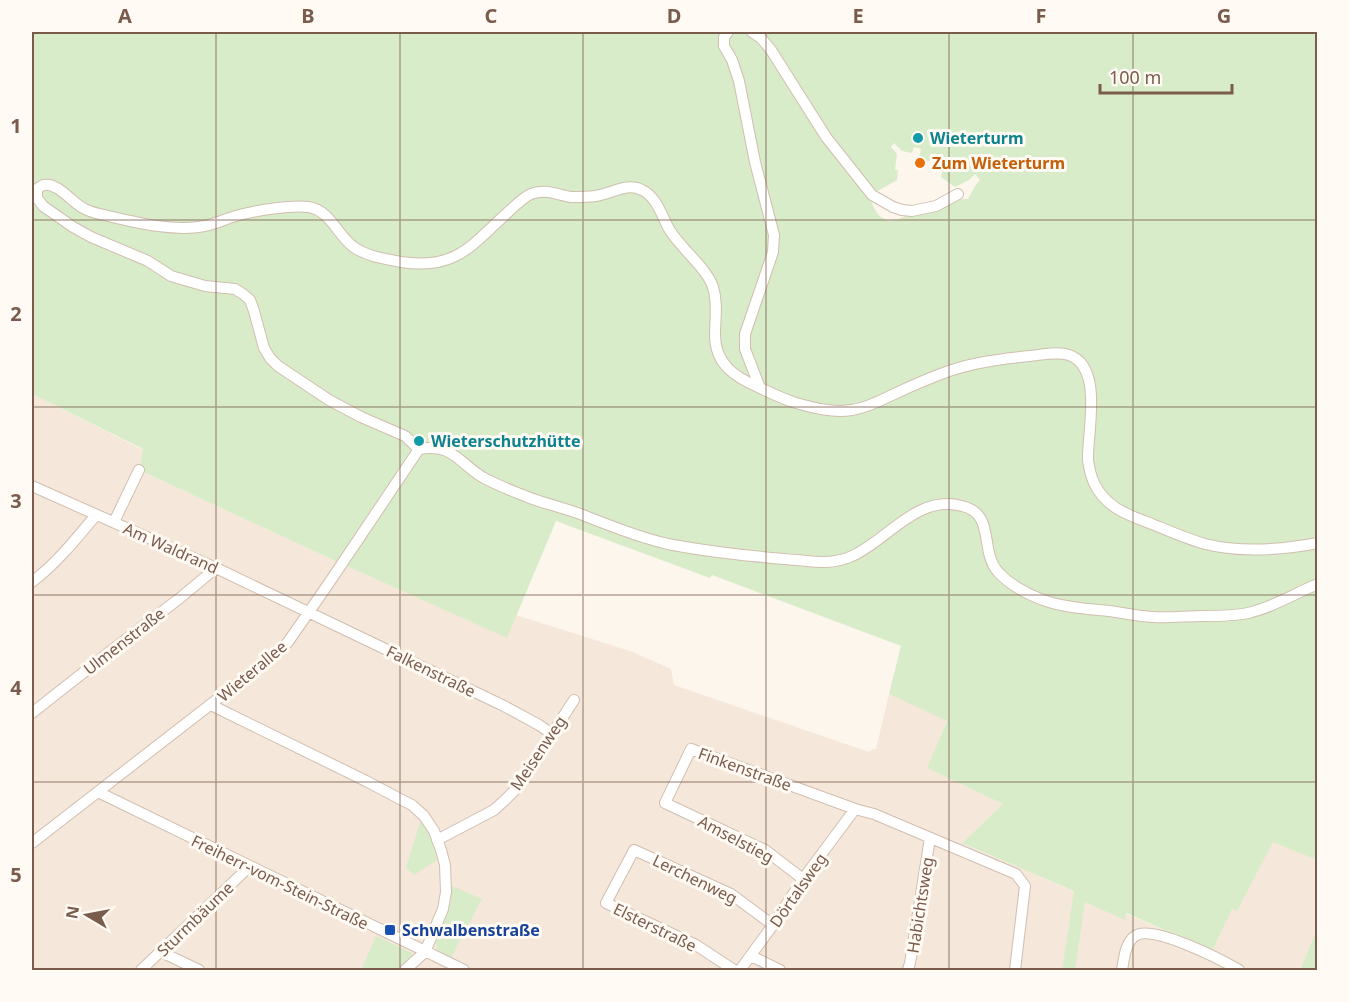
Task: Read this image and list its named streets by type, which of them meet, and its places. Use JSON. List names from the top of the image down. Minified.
{"streets":{"street":["Am Waldrand","Ulmenstraße","Wieterallee","Falkenstraße","Meisenweg","Finkenstraße","Amselstieg","Lerchenweg","Freiherr-vom-Stein-Straße","Dörtalsweg","Habichtsweg","Sturmbäume","Elsterstraße"]},"crossings":[["Am Waldrand","Ulmenstraße"],["Am Waldrand","Wieterallee"],["Am Waldrand","Falkenstraße"],["Wieterallee","Falkenstraße"],["Wieterallee","Freiherr-vom-Stein-Straße"],["Falkenstraße","Meisenweg"],["Finkenstraße","Amselstieg"],["Finkenstraße","Dörtalsweg"],["Finkenstraße","Habichtsweg"],["Amselstieg","Dörtalsweg"],["Lerchenweg","Dörtalsweg"],["Lerchenweg","Elsterstraße"],["Freiherr-vom-Stein-Straße","Sturmbäume"],["Dörtalsweg","Habichtsweg"]],"places":{"other":["Wieterturm","Zum Wieterturm","Wieterschutzhütte"],"transit":["Schwalbenstraße"]},"scale_bar":"100 m","north":"left","grid":{"columns":["A","B","C","D","E","F","G"],"rows":["1","2","3","4","5"]}}
